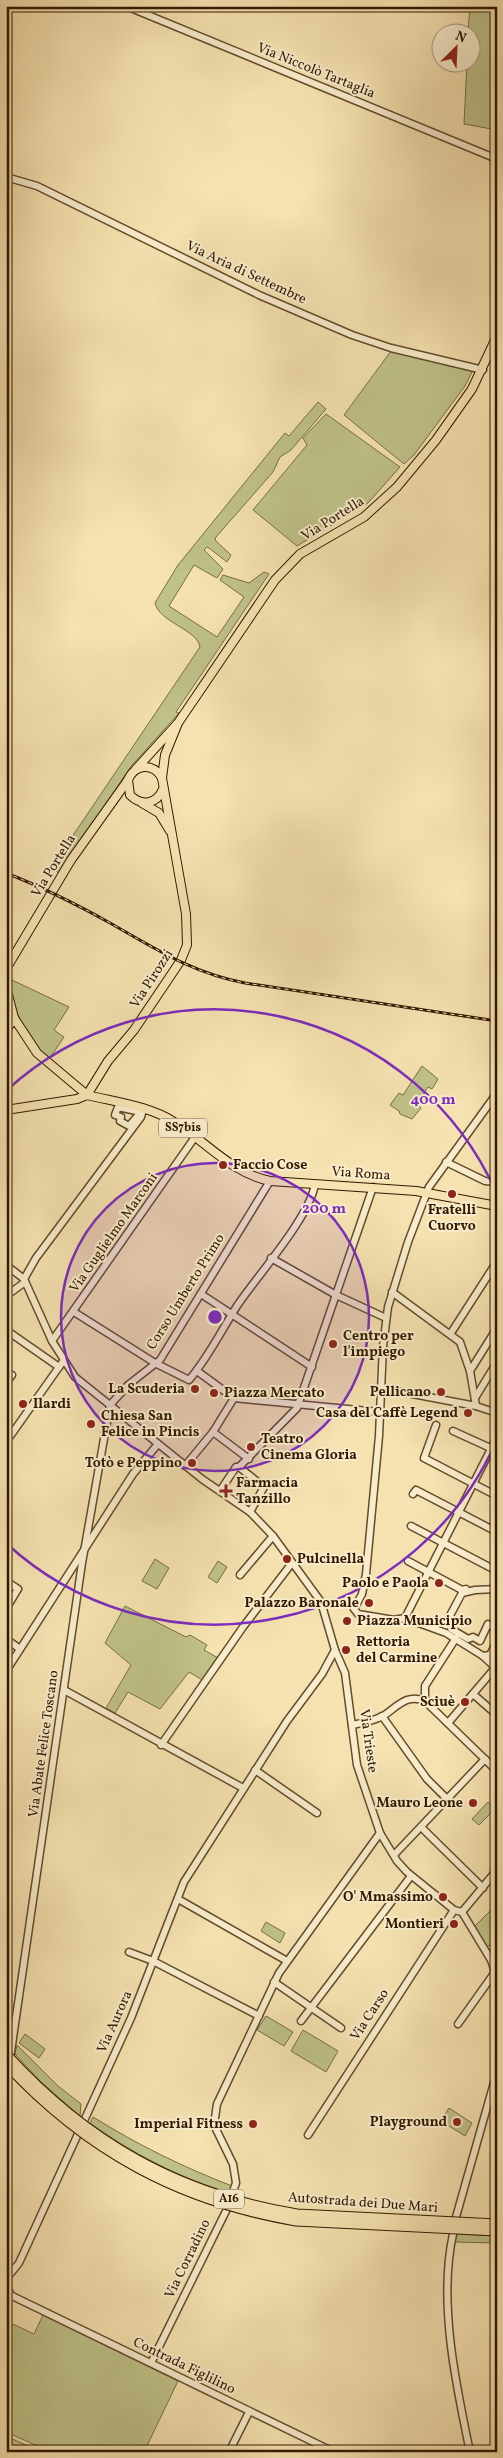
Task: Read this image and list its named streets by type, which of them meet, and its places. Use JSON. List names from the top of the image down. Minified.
{"streets":{"highway":["A16","Autostrada dei Due Mari"],"main road":["Via Portella","Via Pirozzi","SS7bis","Via Roma"],"street":["Via Niccolò Tartaglia","Via Aria di Settembre","Via Guglielmo Marconi","Corso Umberto Primo","Via Trieste","Via Abate Felice Toscano","Via Carso","Via Aurora","Via Corradino","Contrada Figlilino"]},"crossings":[["Via Aria di Settembre","Via Portella"],["Via Portella","Via Pirozzi"],["Via Pirozzi","Via Roma"],["Via Roma","Via Guglielmo Marconi"],["Via Roma","Corso Umberto Primo"],["Via Guglielmo Marconi","Via Trieste"],["Corso Umberto Primo","Via Trieste"],["Corso Umberto Primo","Via Abate Felice Toscano"],["Via Trieste","Via Abate Felice Toscano"],["Via Trieste","Via Carso"],["Via Trieste","Via Aurora"],["Via Trieste","Via Corradino"],["Via Corradino","Contrada Figlilino"]],"places":{"other":["Faccio Cose","Fratelli Cuorvo","Centro per l'impiego","La Scuderia","Pellicano","Piazza Mercato","Ilardi","Casa del Caffè Legend","Chiesa San Felice in Pincis","Teatro Cinema Gloria","Totò e Peppino","Pulcinella","Paolo e Paola","Palazzo Baronale","Piazza Municipio","Rettoria del Carmine","Sciuè","Mauro Leone","O' Mmassimo","Montieri","Playground","Imperial Fitness"],"health":["Farmacia Tanzillo"]},"north":"top right","rings":["400 m","200 m"]}
